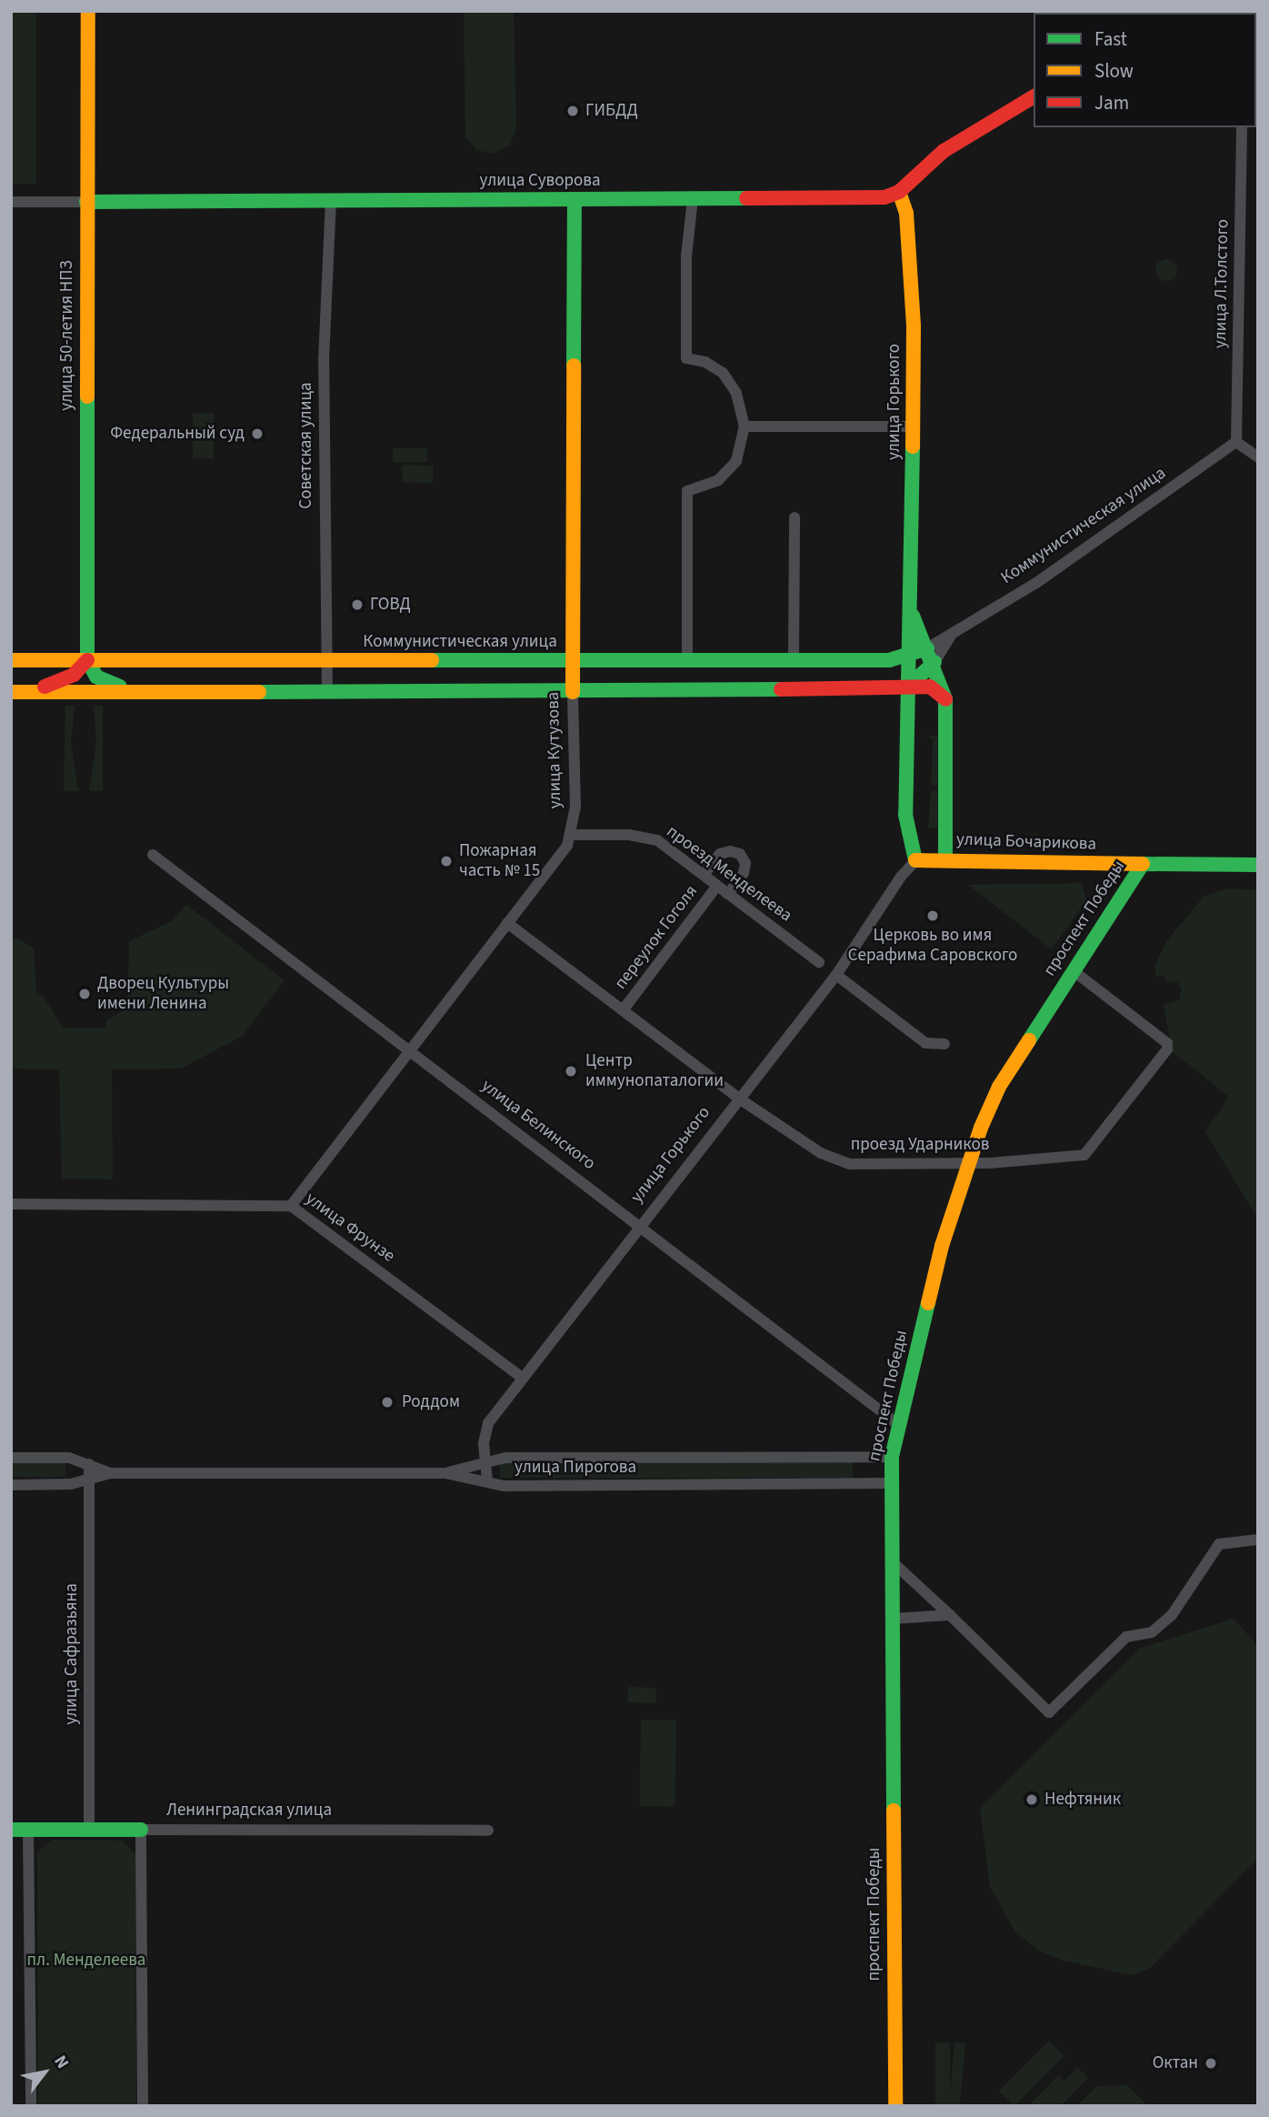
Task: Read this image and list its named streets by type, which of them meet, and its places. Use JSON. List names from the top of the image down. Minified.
{"streets":{"main road":["улица Суворова","улица 50-летия НПЗ","улица Горького","Коммунистическая улица","улица Кутузова","улица Бочарикова","проспект Победы","Ленинградская улица"],"street":["улица Л.Толстого","Советская улица","проезд Менделеева","переулок Гоголя","улица Белинского","проезд Ударников","улица Фрунзе","улица Пирогова","улица Сафразьяна"]},"crossings":[["улица Суворова","улица 50-летия НПЗ"],["улица Суворова","улица Горького"],["улица Суворова","Советская улица"],["улица Суворова","улица Кутузова"],["улица Л.Толстого","Коммунистическая улица"],["улица 50-летия НПЗ","Коммунистическая улица"],["улица Горького","Коммунистическая улица"],["улица Горького","улица Бочарикова"],["улица Горького","улица Белинского"],["улица Горького","проезд Ударников"],["улица Горького","улица Фрунзе"],["улица Горького","улица Пирогова"],["Советская улица","Коммунистическая улица"],["Коммунистическая улица","улица Кутузова"],["улица Кутузова","проезд Менделеева"],["улица Кутузова","улица Белинского"],["улица Кутузова","проезд Ударников"],["улица Кутузова","улица Фрунзе"],["улица Бочарикова","проспект Победы"],["проезд Менделеева","переулок Гоголя"],["проспект Победы","улица Белинского"],["проспект Победы","проезд Ударников"],["проспект Победы","улица Пирогова"],["переулок Гоголя","проезд Ударников"],["улица Пирогова","улица Сафразьяна"],["улица Сафразьяна","Ленинградская улица"]],"parks":["пл. Менделеева"],"places":["ГИБДД","Федеральный суд","ГОВД","Пожарная часть № 15","Церковь во имя Серафима Саровского","Дворец Культуры имени Ленина","Центр иммунопаталогии","Роддом","Нефтяник","Октан"],"legend":["Fast","Slow","Jam"],"north":"top right"}
